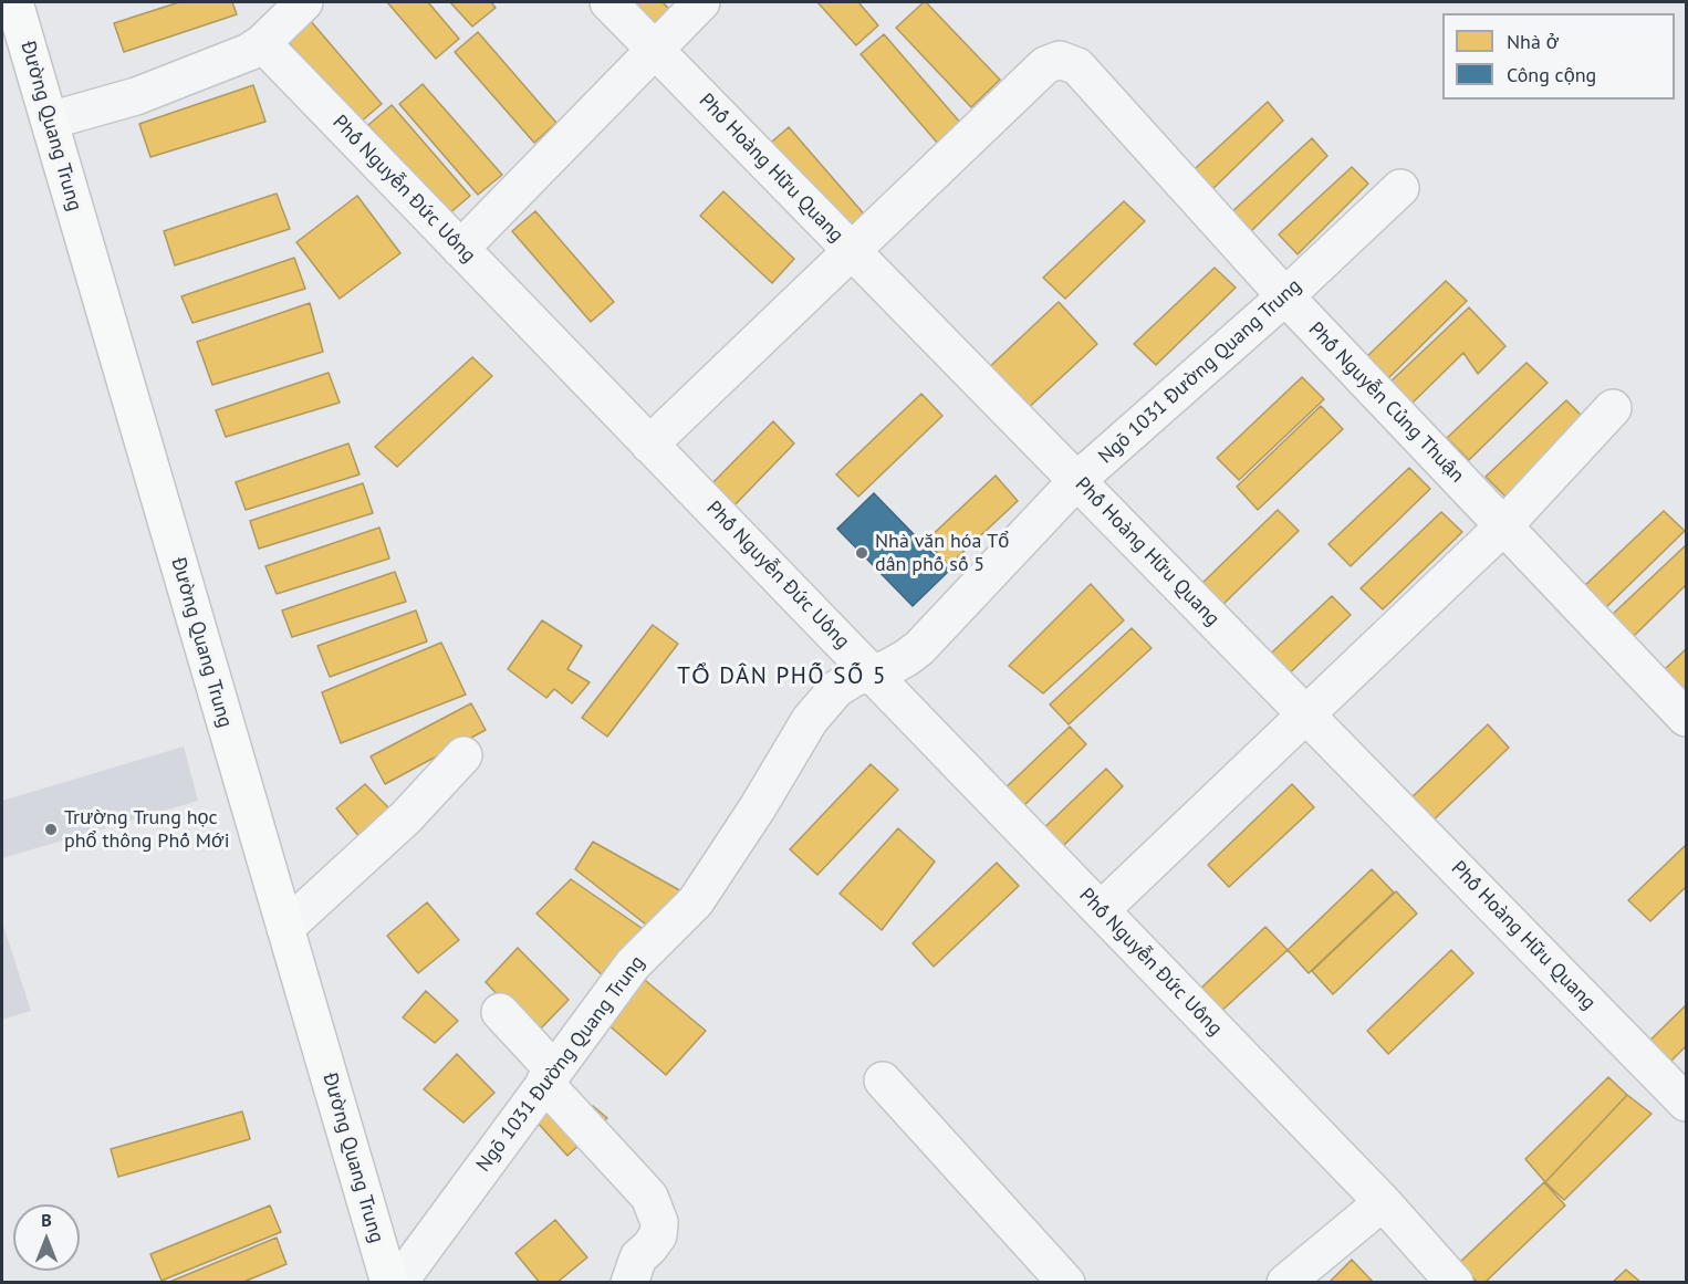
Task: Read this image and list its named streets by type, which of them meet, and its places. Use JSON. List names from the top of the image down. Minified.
{"streets":{"main road":["Đường Quang Trung"],"street":["Phố Hoàng Hữu Quang","Phố Nguyễn Đức Uông","Ngõ 1031 Đường Quang Trung","Phố Nguyễn Củng Thuận"]},"crossings":[["Phố Hoàng Hữu Quang","Ngõ 1031 Đường Quang Trung"],["Phố Hoàng Hữu Quang","Phố Nguyễn Củng Thuận"],["Phố Nguyễn Đức Uông","Ngõ 1031 Đường Quang Trung"],["Ngõ 1031 Đường Quang Trung","Phố Nguyễn Củng Thuận"]],"districts":["TỔ DÂN PHỐ SỐ 5"],"places":["Nhà văn hóa Tổ dân phố số 5","Trường Trung học phổ thông Phố Mới"],"legend":["Nhà ở","Công cộng"],"north":"top"}
